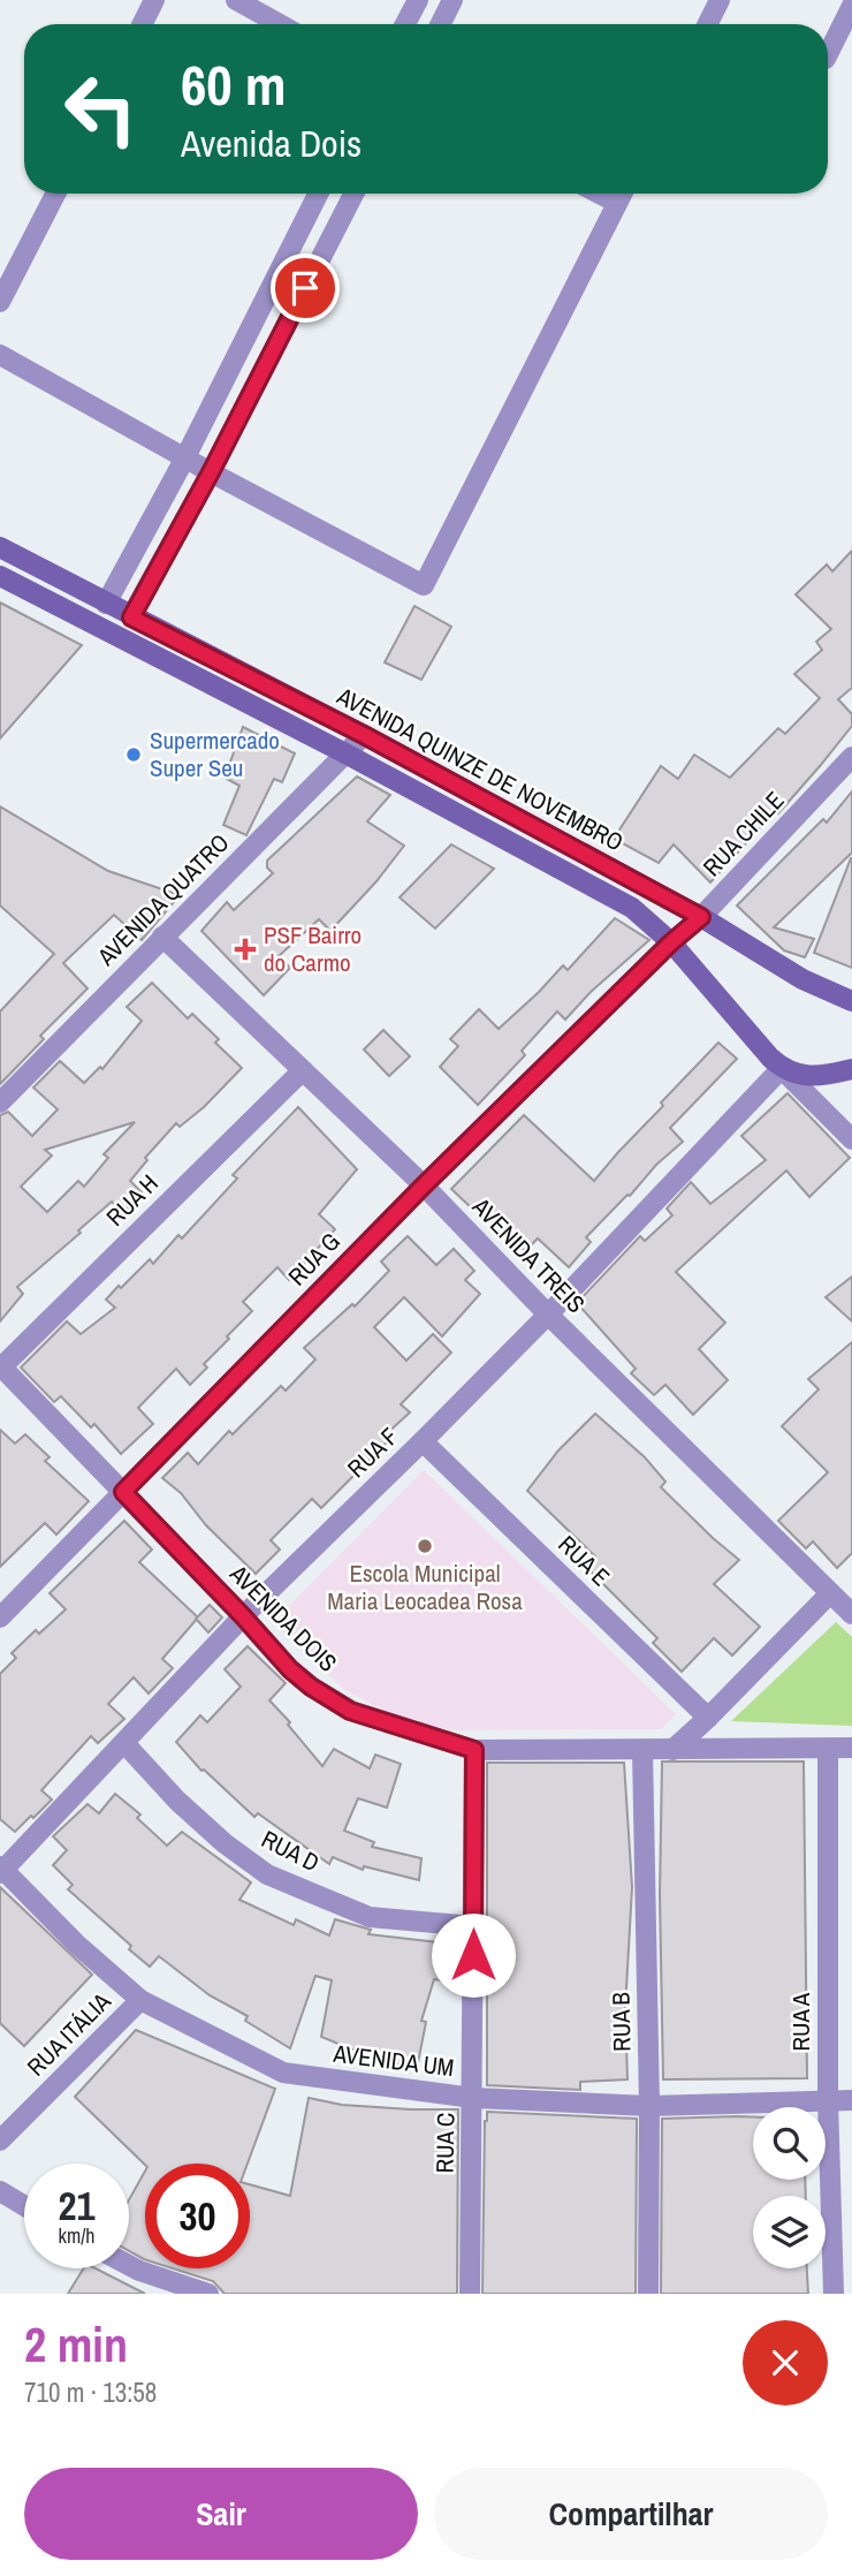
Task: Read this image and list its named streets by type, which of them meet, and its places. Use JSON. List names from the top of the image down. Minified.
{"streets":{"main road":["AVENIDA QUINZE DE NOVEMBRO"],"street":["RUA CHILE","AVENIDA QUATRO","RUA H","AVENIDA TREIS","RUA G","RUA F","RUA E","AVENIDA DOIS","RUA D","RUA B","RUA A","RUA ITÁLIA","AVENIDA UM","RUA C"]},"crossings":[["AVENIDA QUINZE DE NOVEMBRO","RUA CHILE"],["AVENIDA QUINZE DE NOVEMBRO","AVENIDA QUATRO"],["AVENIDA QUINZE DE NOVEMBRO","RUA G"],["AVENIDA QUINZE DE NOVEMBRO","RUA F"],["RUA CHILE","RUA G"],["AVENIDA QUATRO","AVENIDA TREIS"],["RUA H","AVENIDA TREIS"],["RUA H","AVENIDA DOIS"],["AVENIDA TREIS","RUA G"],["AVENIDA TREIS","RUA F"],["RUA G","AVENIDA DOIS"],["RUA F","RUA E"],["RUA F","AVENIDA DOIS"],["RUA F","RUA D"],["RUA F","AVENIDA UM"],["AVENIDA DOIS","RUA B"],["AVENIDA DOIS","RUA A"],["AVENIDA DOIS","RUA C"],["RUA D","RUA C"],["RUA B","AVENIDA UM"],["RUA A","AVENIDA UM"],["RUA ITÁLIA","AVENIDA UM"],["AVENIDA UM","RUA C"]],"places":{"other":["Supermercado Super Seu","Escola Municipal Maria Leocadea Rosa"],"health":["PSF Bairro do Carmo"]},"page":{"turn":["60 m","Avenida Dois"],"speed":"21 km/h","limit":"30","heading":["2 min","710 m · 13:58"],"buttons":["Sair","Compartilhar"]}}
